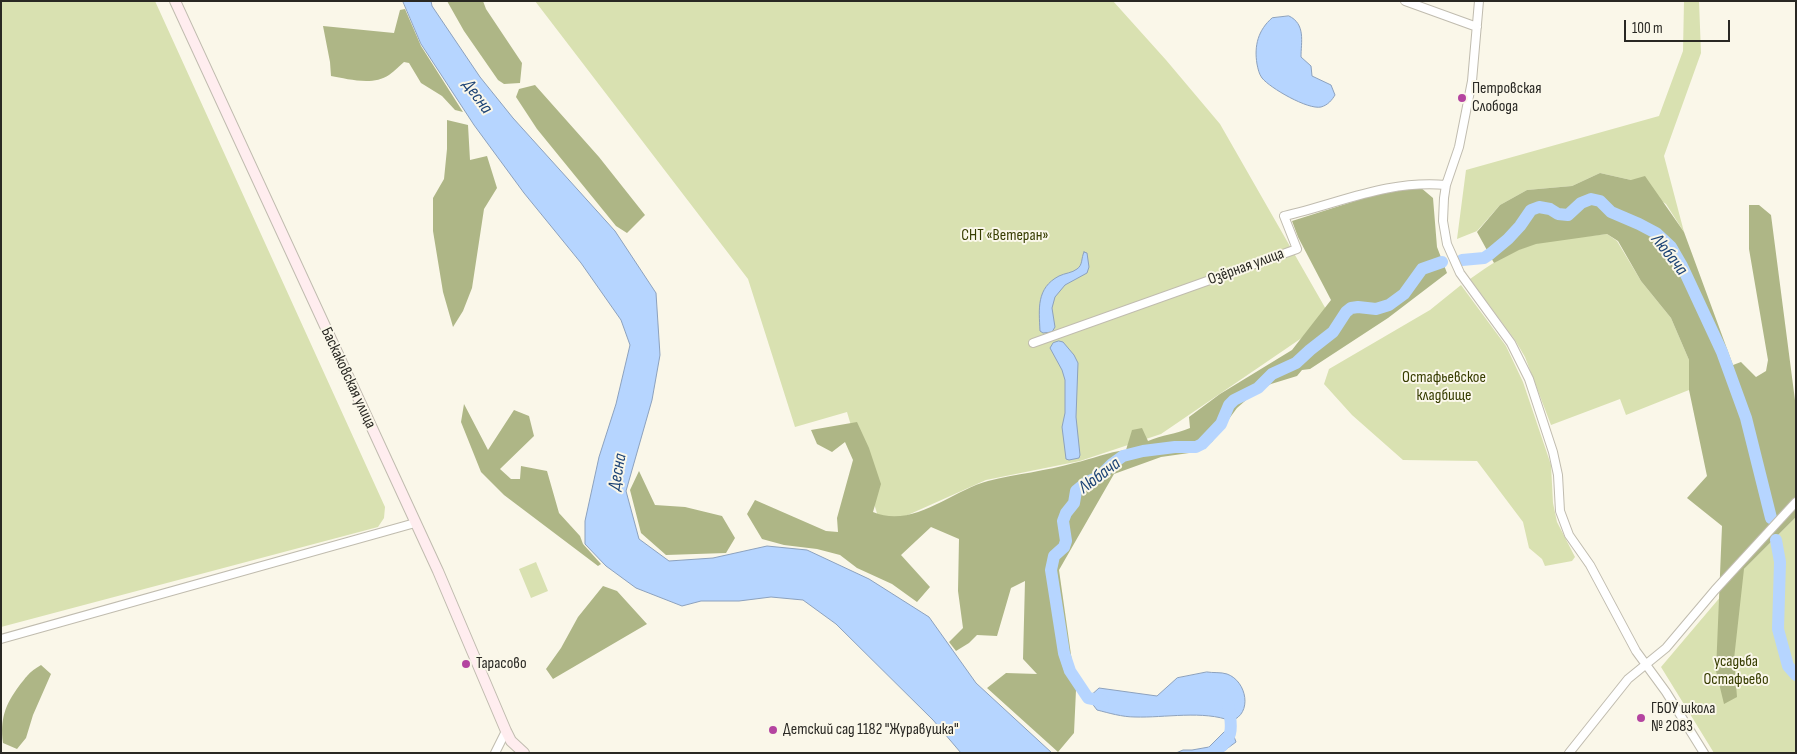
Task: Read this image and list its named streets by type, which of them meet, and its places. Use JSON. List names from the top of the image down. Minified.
{"streets":{"street":["Озёрная улица","Баскаковская улица"]},"water":["Десна","Любача"],"parks":["СНТ «Ветеран»","Остафьевское кладбище","усадьба Остафьево"],"places":["Петровская Слобода","Тарасово","ГБОУ школа № 2083","Детский сад 1182 \"Журавушка\""],"scale_bar":"100 m"}
